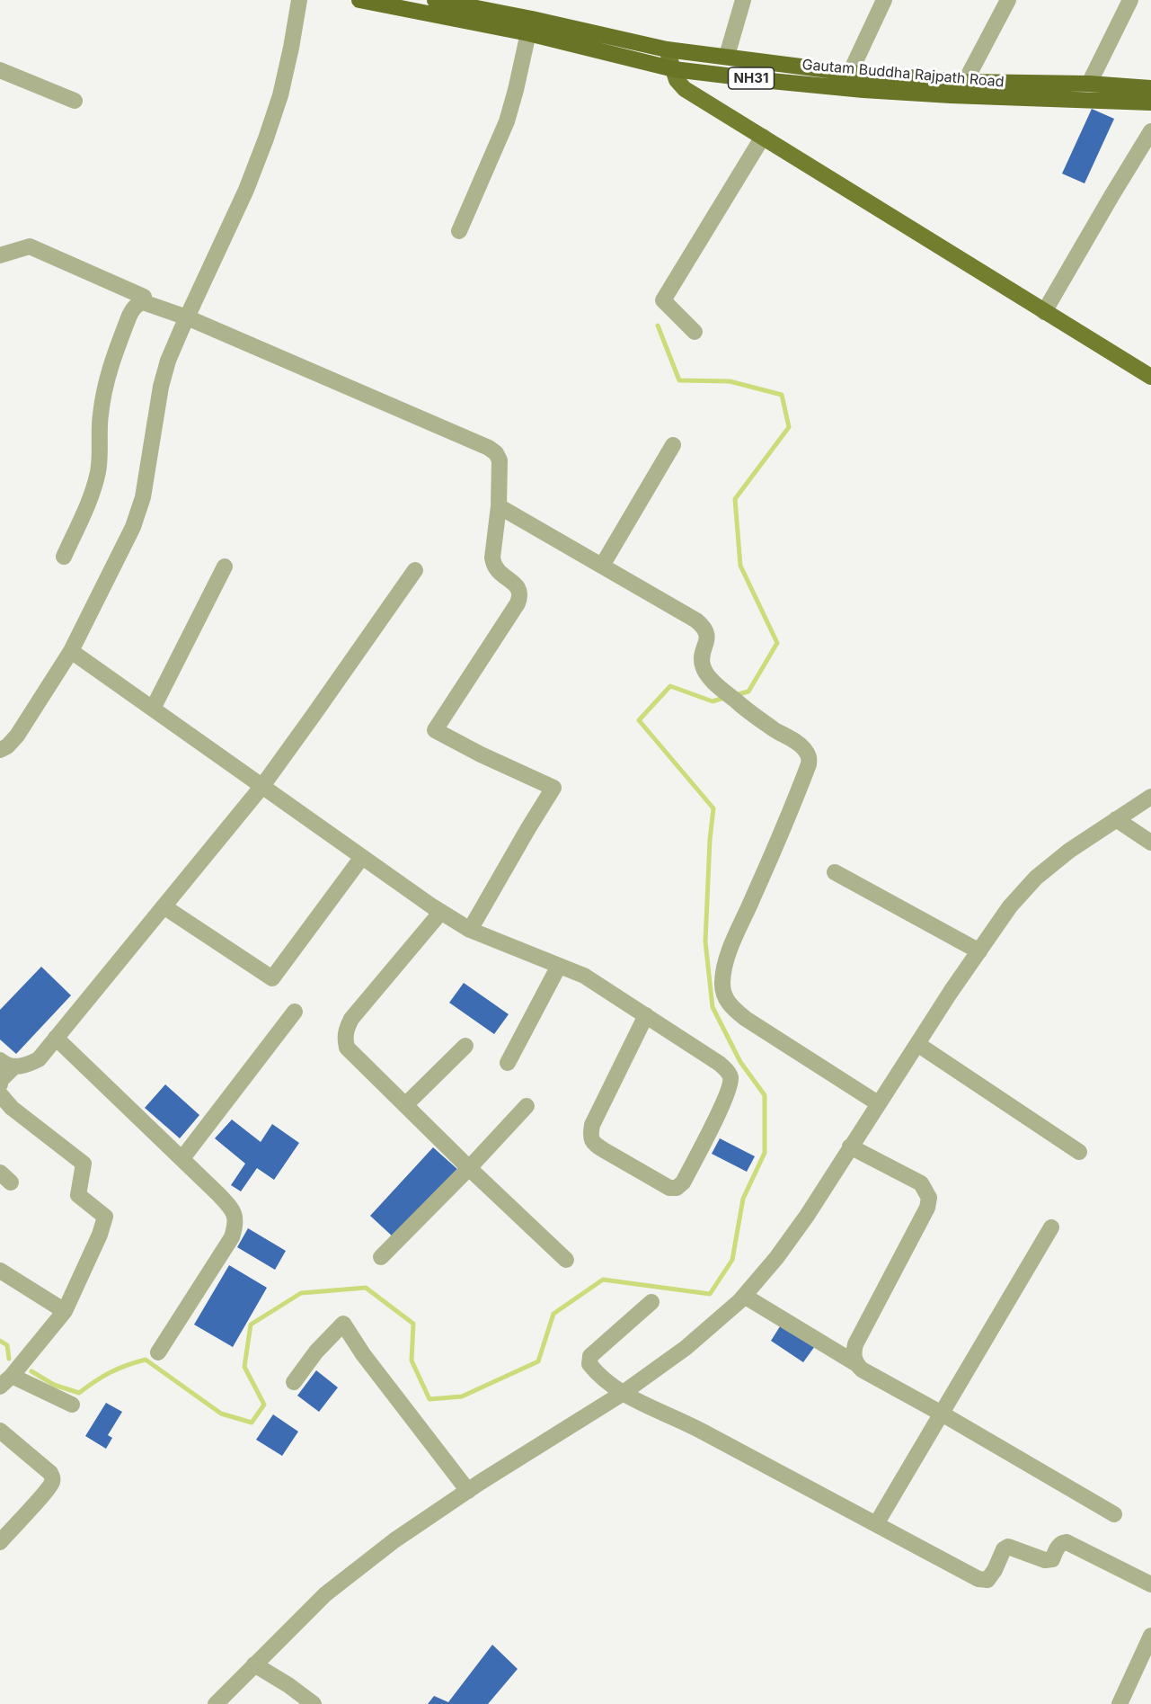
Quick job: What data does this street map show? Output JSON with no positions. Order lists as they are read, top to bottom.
{
  "streets": {
    "highway": ["Gautam Buddha Rajpath Road", "NH31"]
  },
  "crossings": [
    ["Gautam Buddha Rajpath Road", "NH31"]
  ]
}
